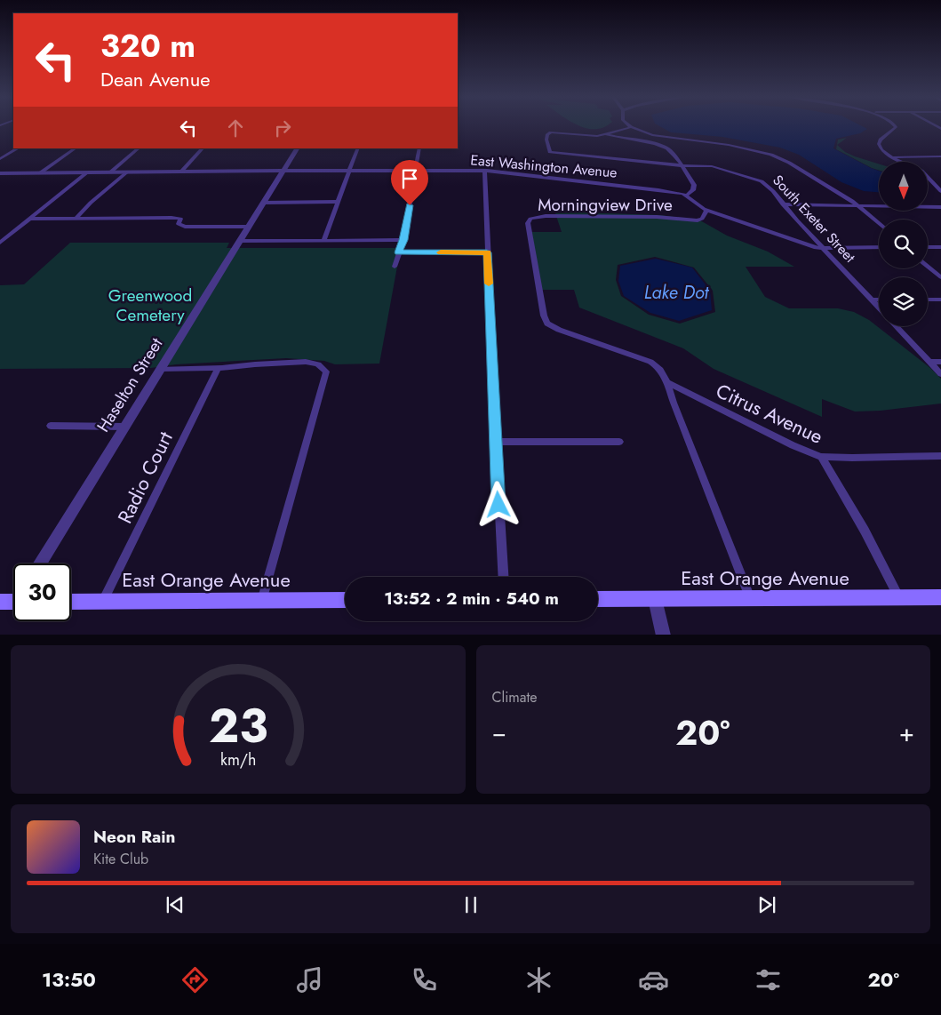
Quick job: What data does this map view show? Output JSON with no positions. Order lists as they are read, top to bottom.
{
  "streets": {
    "main road": ["East Orange Avenue"],
    "street": [
      "East Washington Avenue",
      "Morningview Drive",
      "South Exeter Street",
      "Haselton Street",
      "Citrus Avenue",
      "Radio Court"
    ]
  },
  "crossings": [
    ["East Washington Avenue", "Morningview Drive"],
    ["East Washington Avenue", "South Exeter Street"],
    ["East Washington Avenue", "Haselton Street"],
    ["Morningview Drive", "Citrus Avenue"],
    ["Radio Court", "East Orange Avenue"]
  ],
  "water": ["Lake Dot"],
  "parks": ["Greenwood Cemetery"],
  "north": "bottom",
  "page": {
    "turn": ["320 m", "Dean Avenue"],
    "limit": "30",
    "trip": "13:52 · 2 min · 540 m",
    "tile": "Climate",
    "heat": ["−", "20°", "+"],
    "song": ["Neon Rain", "Kite Club"],
    "tabs": ["13:50", "20°"],
    "gauge": ["23", "km/h"]
  }
}
